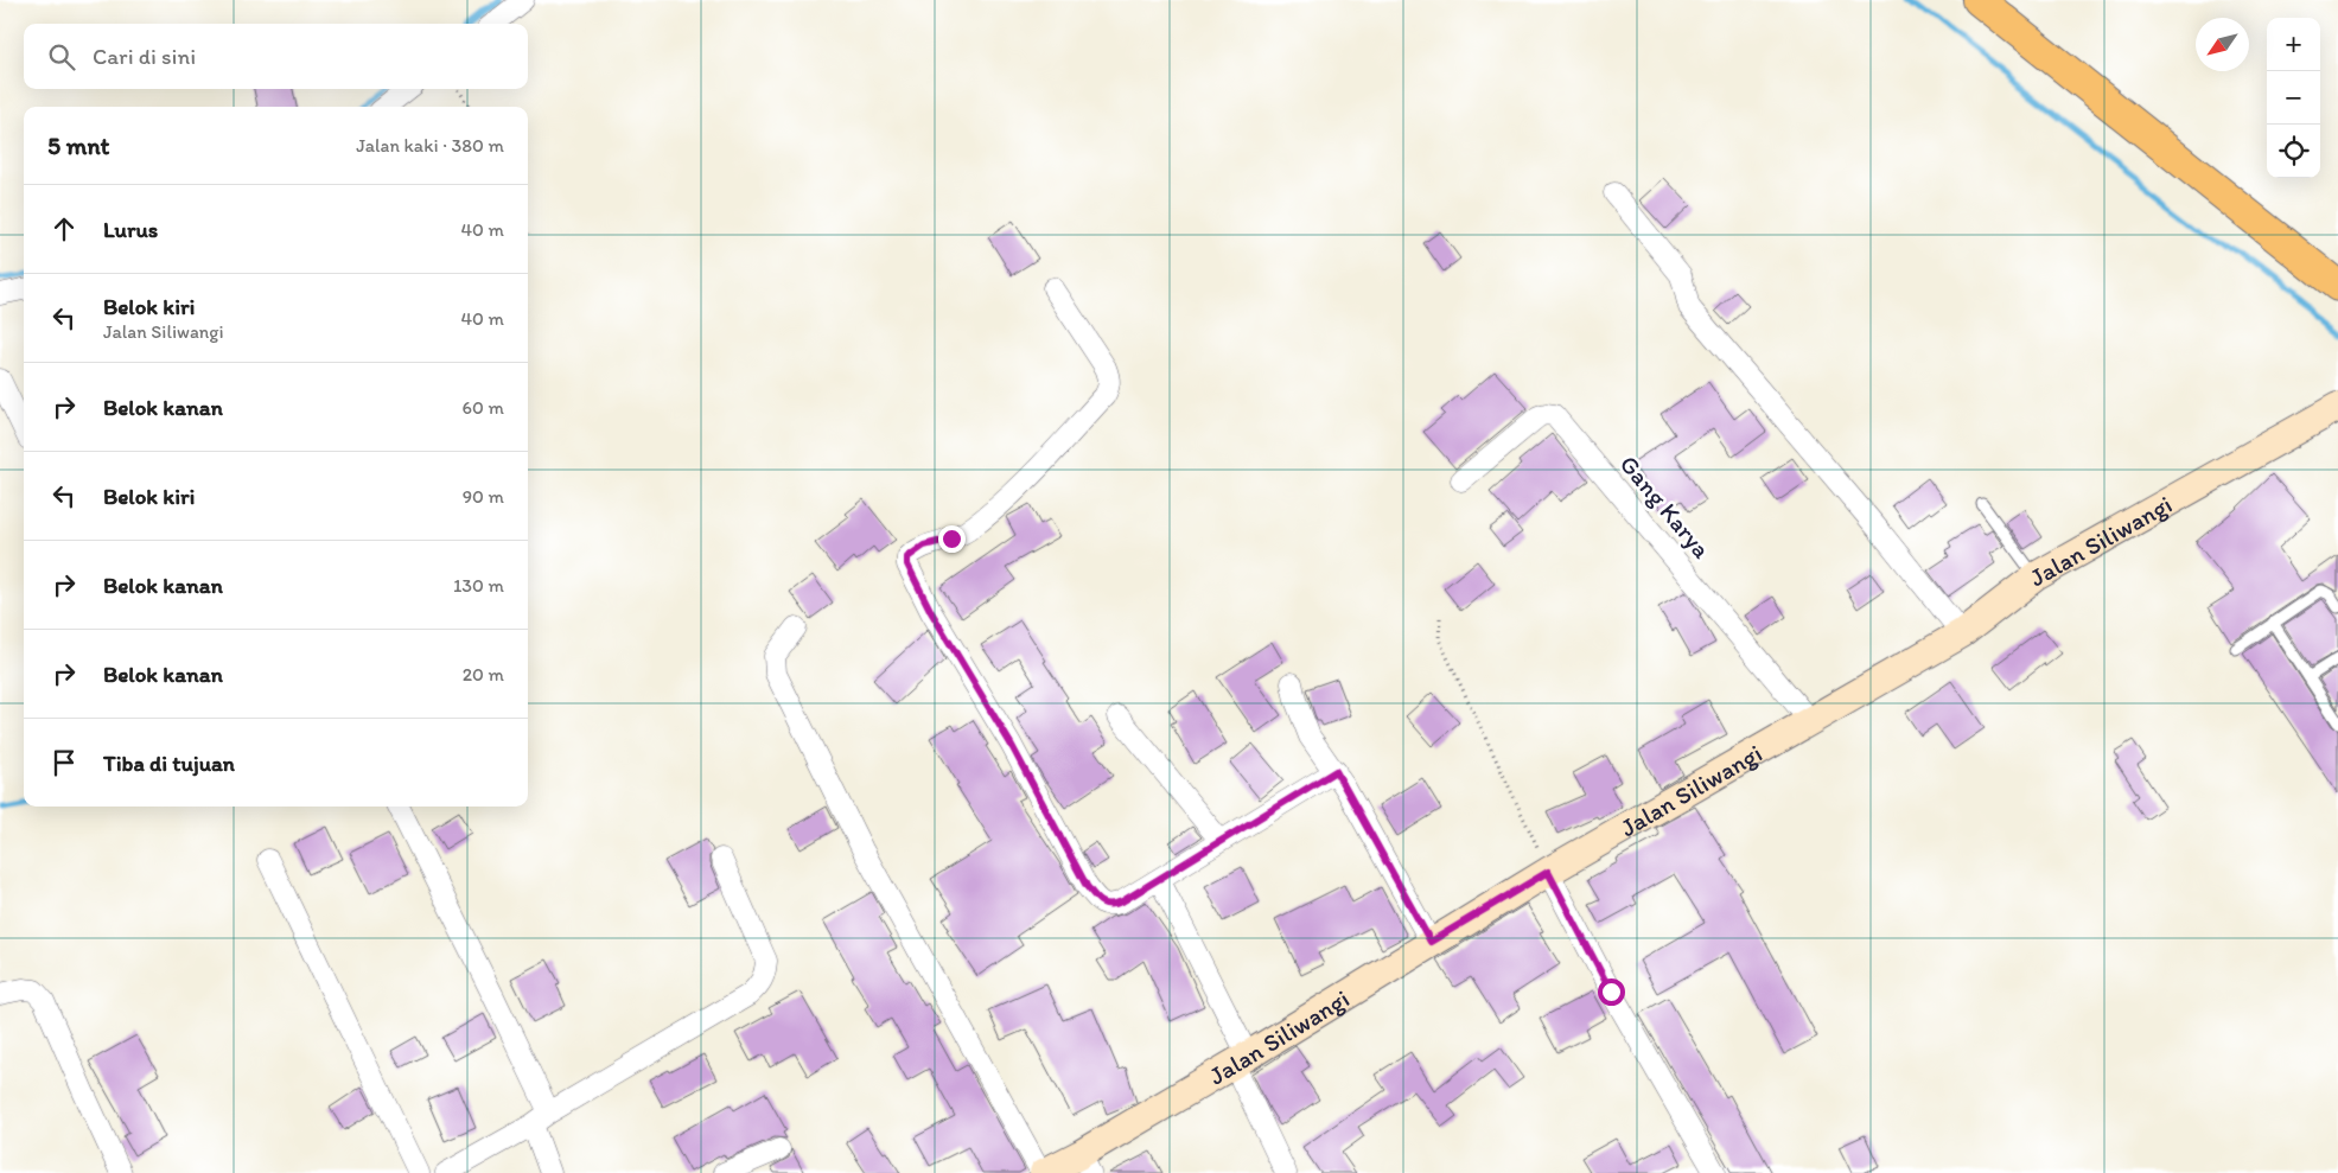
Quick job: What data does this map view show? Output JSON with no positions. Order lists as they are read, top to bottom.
{
  "streets": {
    "street": ["Gang Karya", "Jalan Siliwangi"]
  },
  "crossings": [
    ["Gang Karya", "Jalan Siliwangi"]
  ],
  "north": "bottom left",
  "page": {
    "map_buttons": ["+", "−"],
    "search": "Cari di sini",
    "heading": ["5 mnt", "Jalan kaki · 380 m"],
    "list": [
      ["Lurus", "40 m"],
      ["Belok kiri", "Jalan Siliwangi", "40 m"],
      ["Belok kanan", "60 m"],
      ["Belok kiri", "90 m"],
      ["Belok kanan", "130 m"],
      ["Belok kanan", "20 m"],
      "Tiba di tujuan"
    ]
  }
}
